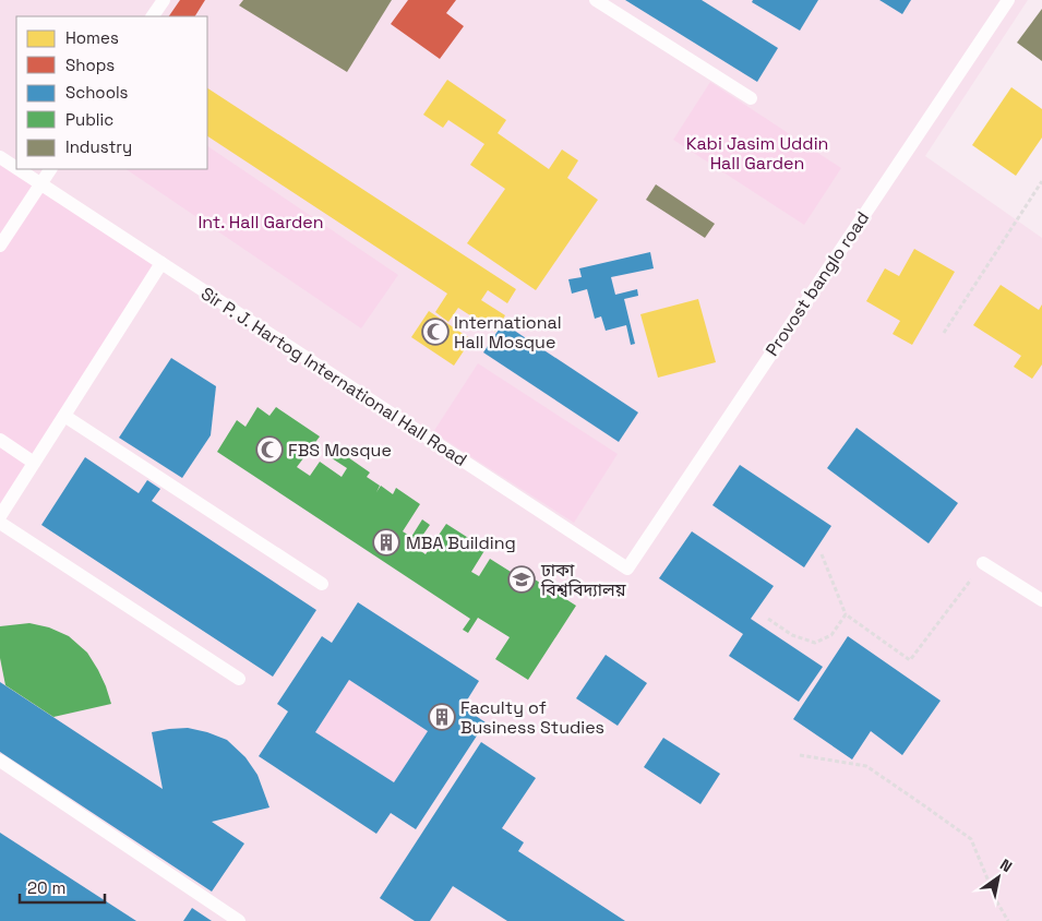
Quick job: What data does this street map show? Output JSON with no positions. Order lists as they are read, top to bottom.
{
  "streets": {
    "lane": ["Provost banglo road", "Sir P. J. Hartog International Hall Road"]
  },
  "crossings": [
    ["Provost banglo road", "Sir P. J. Hartog International Hall Road"]
  ],
  "parks": ["Kabi Jasim Uddin Hall Garden", "Int. Hall Garden"],
  "places": {
    "mosque": ["International Hall Mosque", "FBS Mosque"],
    "building": ["MBA Building", "Faculty of Business Studies"],
    "school or university": ["ঢাকা বিশ্ববিদ্যালয়"]
  },
  "legend": [
    "Homes",
    "Shops",
    "Schools",
    "Public",
    "Industry"
  ],
  "scale_bar": "20 m",
  "north": "top right"
}
